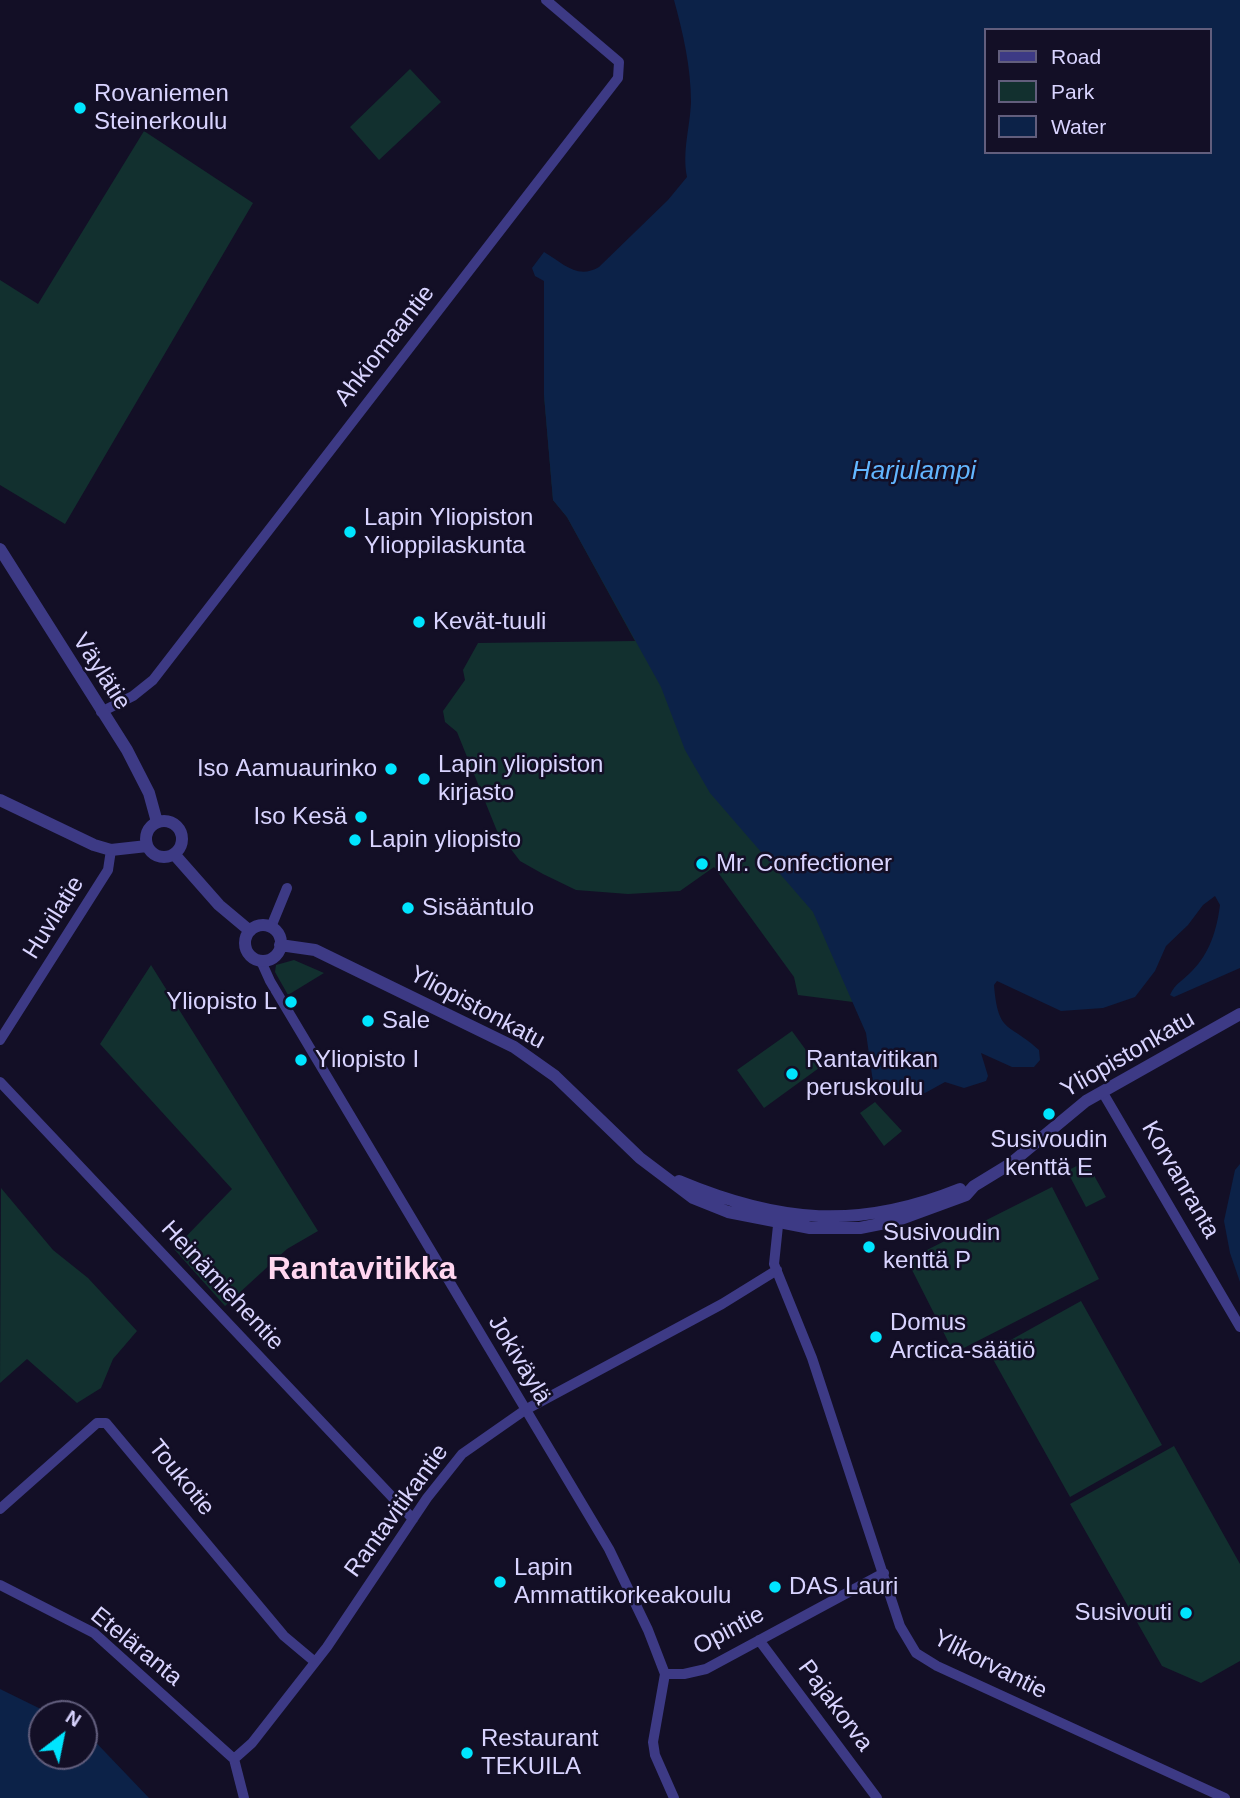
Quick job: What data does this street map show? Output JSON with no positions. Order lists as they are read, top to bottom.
{
  "streets": {
    "street": [
      "Ahkiomaantie",
      "Väylätie",
      "Huvilatie",
      "Yliopistonkatu",
      "Korvanranta",
      "Heinämiehentie",
      "Jokiväylä",
      "Toukotie",
      "Rantavitikantie",
      "Opintie",
      "Eteläranta",
      "Ylikorvantie",
      "Pajakorva"
    ]
  },
  "crossings": [
    ["Ahkiomaantie", "Väylätie"],
    ["Yliopistonkatu", "Korvanranta"],
    ["Yliopistonkatu", "Jokiväylä"],
    ["Heinämiehentie", "Rantavitikantie"],
    ["Jokiväylä", "Rantavitikantie"],
    ["Jokiväylä", "Opintie"],
    ["Toukotie", "Rantavitikantie"],
    ["Rantavitikantie", "Eteläranta"],
    ["Rantavitikantie", "Ylikorvantie"],
    ["Opintie", "Ylikorvantie"],
    ["Opintie", "Pajakorva"]
  ],
  "districts": ["Rantavitikka"],
  "water": ["Harjulampi"],
  "places": [
    "Rovaniemen Steinerkoulu",
    "Lapin Yliopiston Ylioppilaskunta",
    "Kevät-tuuli",
    "Iso Aamuaurinko",
    "Lapin yliopiston kirjasto",
    "Iso Kesä",
    "Lapin yliopisto",
    "Mr. Confectioner",
    "Sisääntulo",
    "Yliopisto L",
    "Sale",
    "Yliopisto I",
    "Rantavitikan peruskoulu",
    "Susivoudin kenttä E",
    "Susivoudin kenttä P",
    "Domus Arctica-säätiö",
    "Lapin Ammattikorkeakoulu",
    "DAS Lauri",
    "Susivouti",
    "Restaurant TEKUILA"
  ],
  "legend": ["Road", "Park", "Water"],
  "north": "top right"
}
